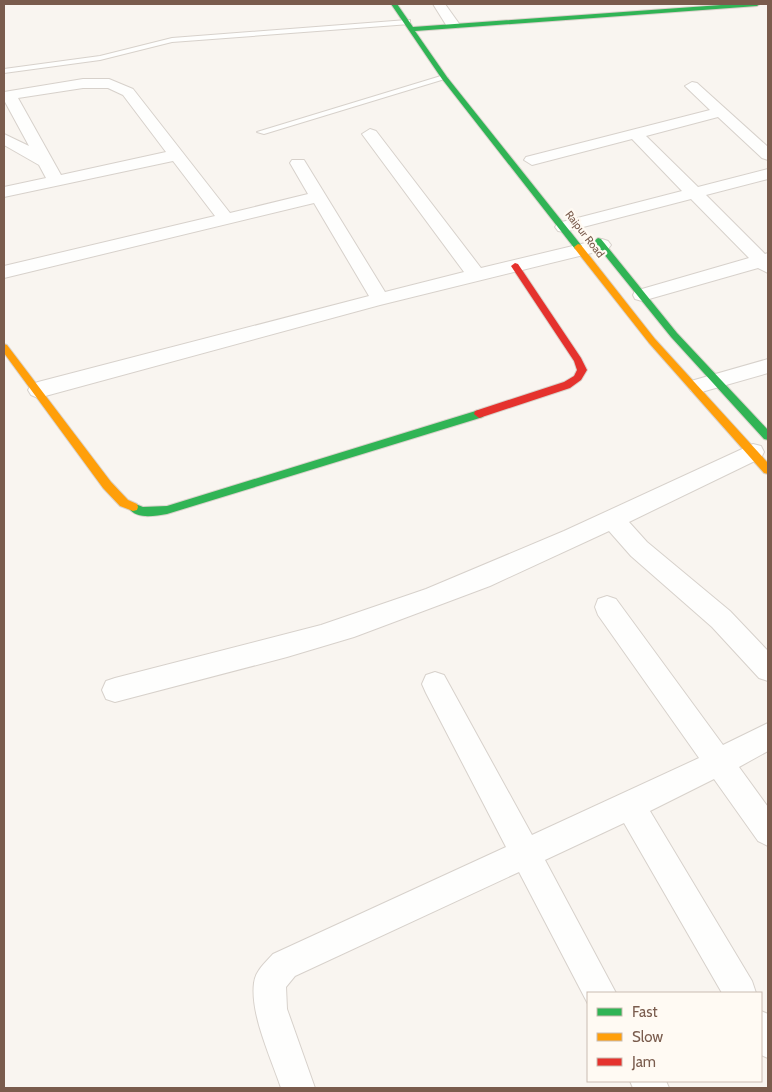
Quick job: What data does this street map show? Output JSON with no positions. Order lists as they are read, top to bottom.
{
  "streets": {
    "main road": ["Raipur Road"]
  },
  "legend": ["Fast", "Slow", "Jam"]
}
